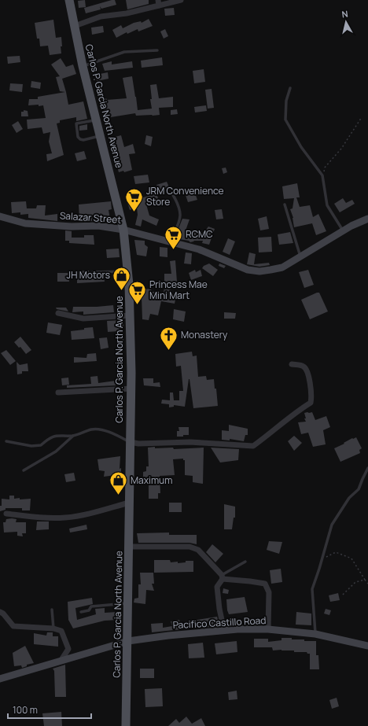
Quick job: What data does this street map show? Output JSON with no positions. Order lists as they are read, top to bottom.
{
  "streets": {
    "main road": ["Carlos P. Garcia North Avenue"],
    "street": ["Salazar Street", "Pacifico Castillo Road"]
  },
  "crossings": [
    ["Carlos P. Garcia North Avenue", "Salazar Street"],
    ["Carlos P. Garcia North Avenue", "Pacifico Castillo Road"]
  ],
  "places": {
    "supermarket": ["JRM Convenience Store", "RCMC", "Princess Mae Mini Mart"],
    "shop": ["JH Motors", "Maximum"],
    "church": ["Monastery"]
  },
  "scale_bar": "100 m",
  "north": "top"
}
